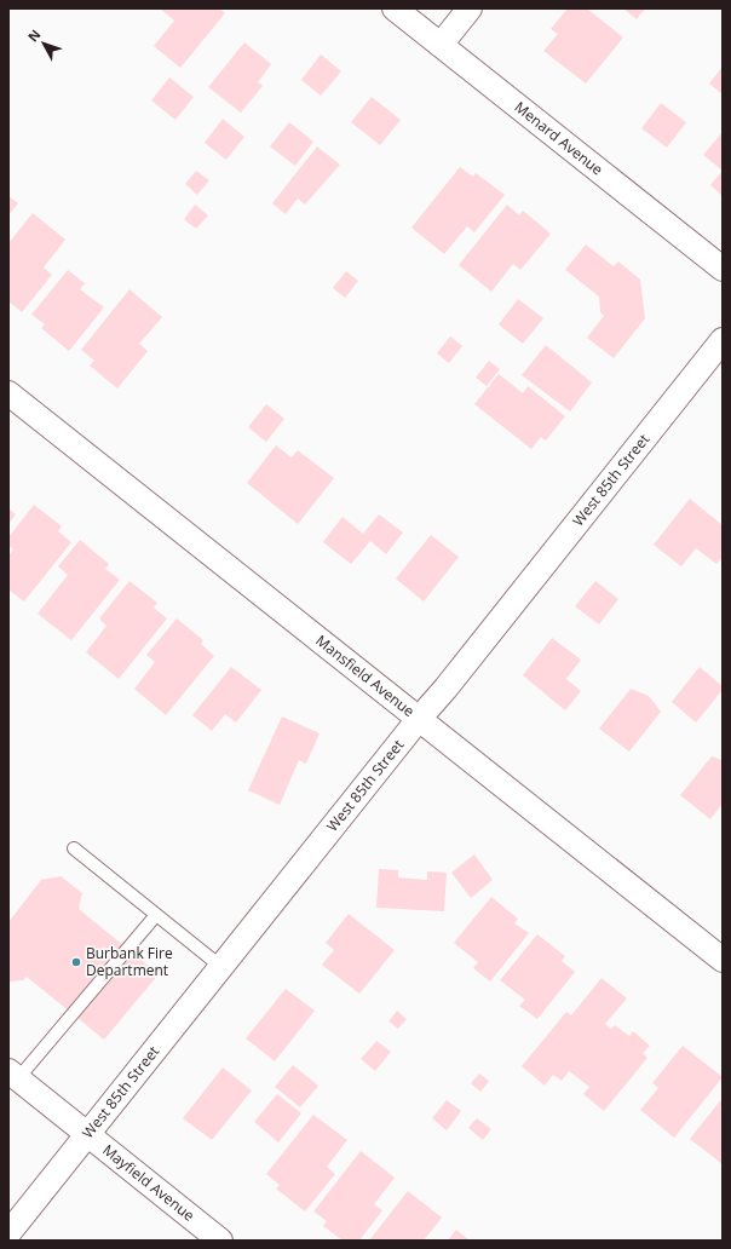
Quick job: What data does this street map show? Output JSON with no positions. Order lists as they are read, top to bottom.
{
  "streets": {
    "street": [
      "Menard Avenue",
      "West 85th Street",
      "Mansfield Avenue",
      "Mayfield Avenue"
    ]
  },
  "crossings": [
    ["West 85th Street", "Mansfield Avenue"],
    ["West 85th Street", "Mayfield Avenue"]
  ],
  "places": ["Burbank Fire Department"],
  "north": "top left"
}
